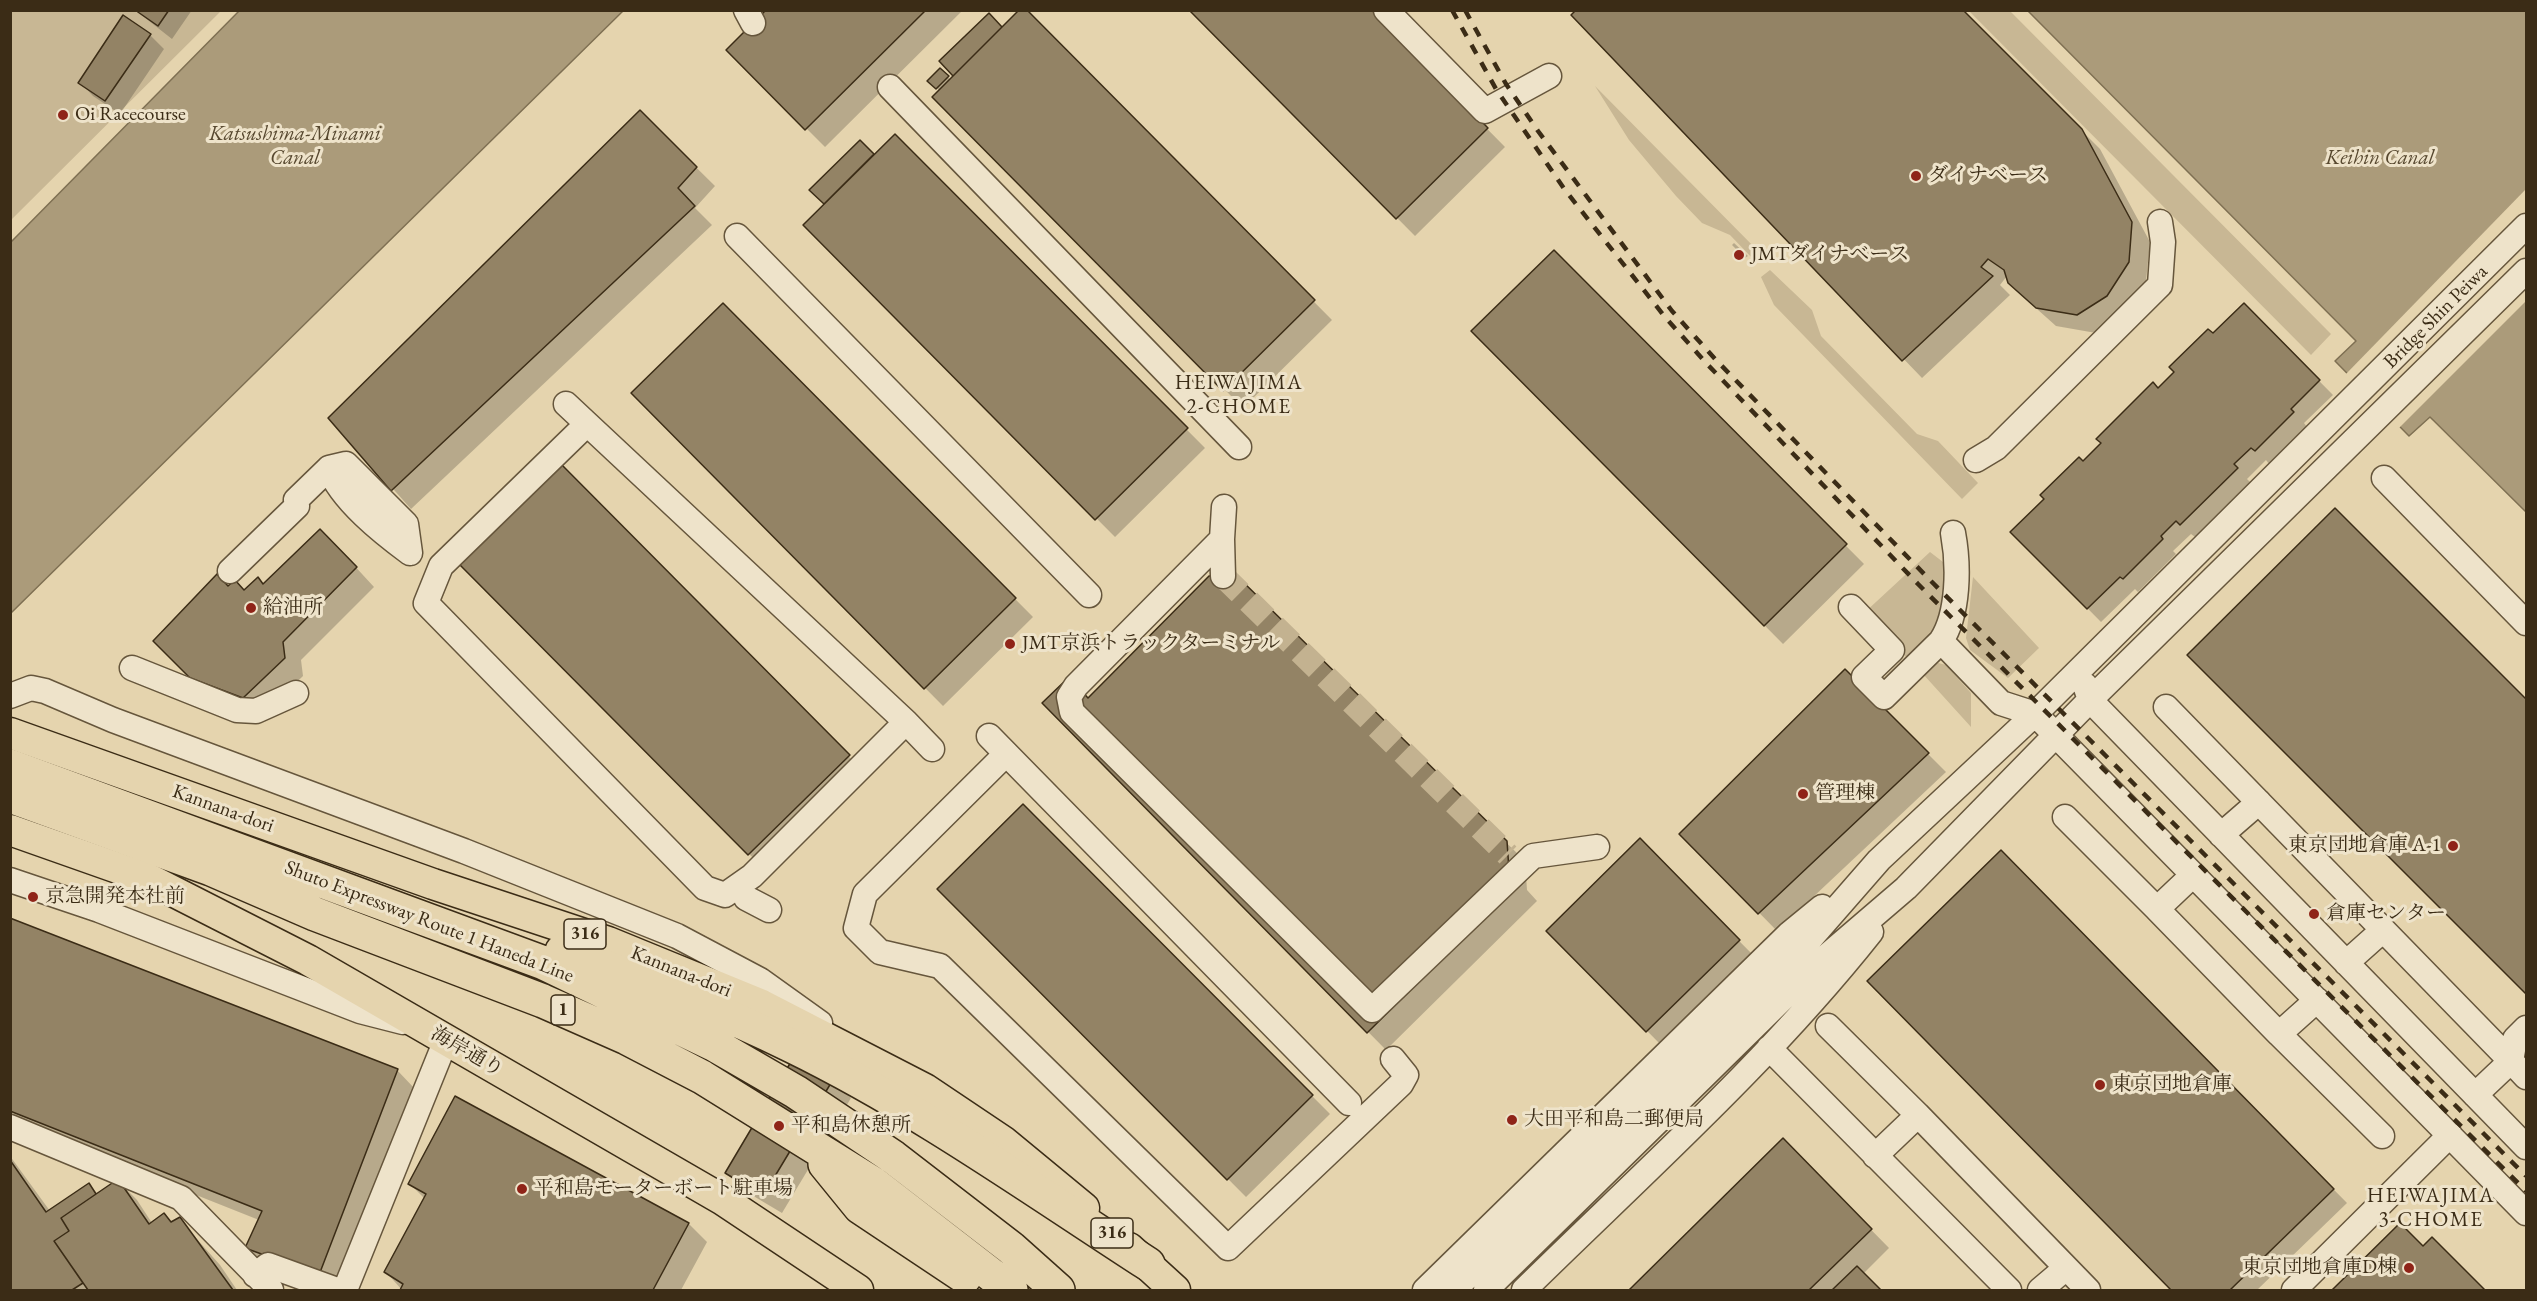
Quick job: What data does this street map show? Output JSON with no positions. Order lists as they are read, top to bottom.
{
  "streets": {
    "highway": ["Shuto Expressway Route 1 Haneda Line", "1"],
    "main road": ["Kannana-dori", "316", "海岸通り"],
    "street": ["Bridge Shin Peiwa"]
  },
  "crossings": [
    ["Kannana-dori", "1"],
    ["Shuto Expressway Route 1 Haneda Line", "1"],
    ["Shuto Expressway Route 1 Haneda Line", "海岸通り"]
  ],
  "districts": ["HEIWAJIMA 2-CHOME", "HEIWAJIMA 3-CHOME"],
  "water": ["Katsushima-Minami Canal", "Keihin Canal"],
  "places": [
    "Oi Racecourse",
    "ダイナベース",
    "JMTダイナベース",
    "給油所",
    "JMT京浜トラックターミナル",
    "管理棟",
    "東京団地倉庫 A-1",
    "京急開発本社前",
    "倉庫センター",
    "東京団地倉庫",
    "大田平和島二郵便局",
    "平和島休憩所",
    "平和島モーターボート駐車場",
    "東京団地倉庫D棟"
  ]
}
